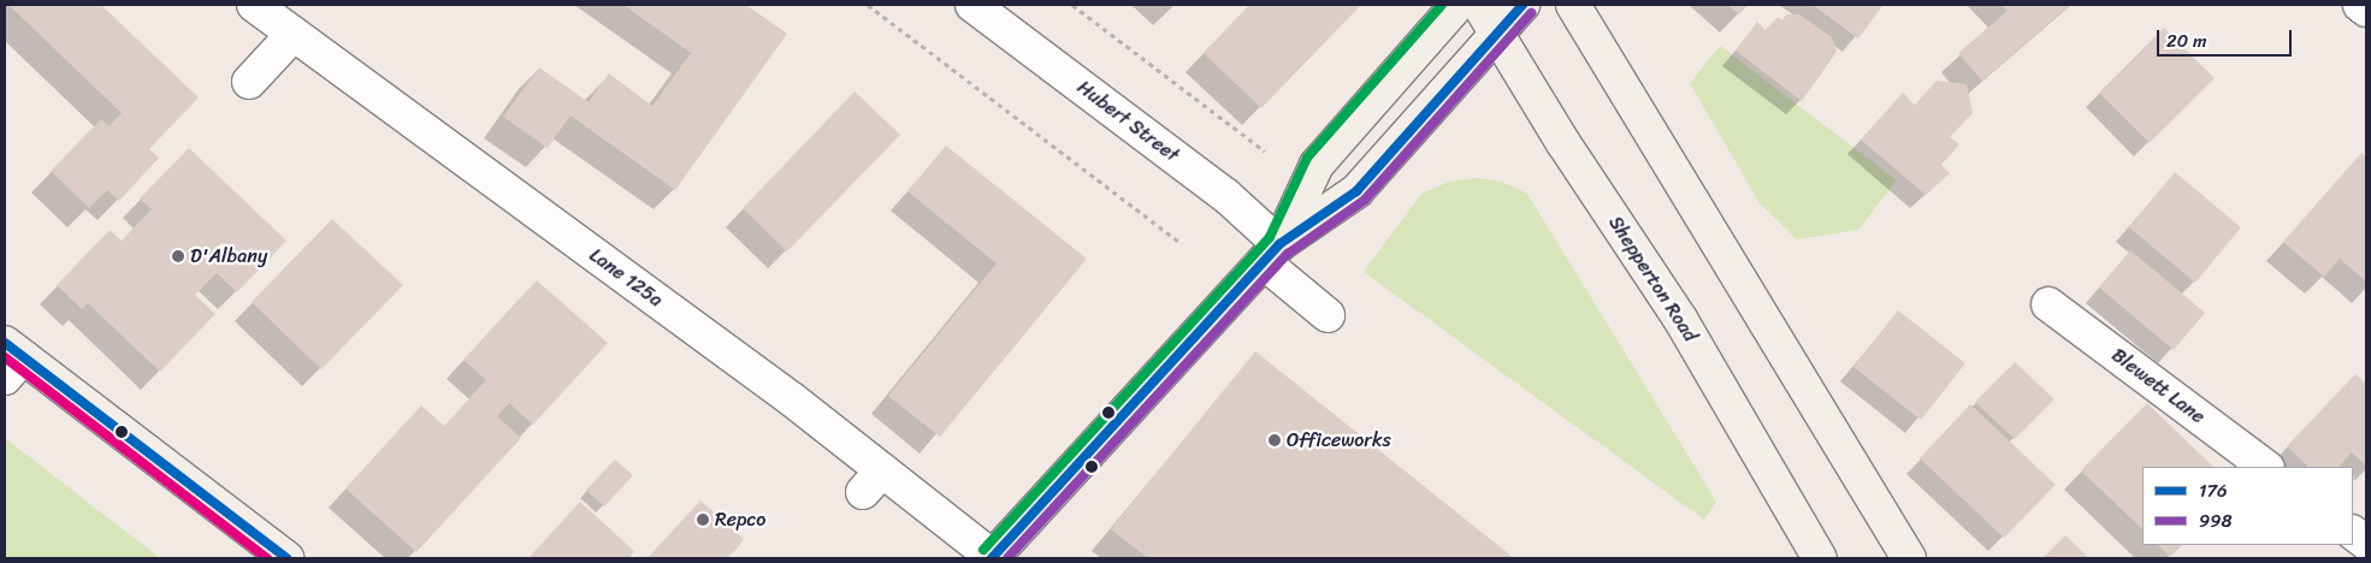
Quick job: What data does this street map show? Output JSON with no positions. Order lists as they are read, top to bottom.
{
  "streets": {
    "main road": ["Shepperton Road"],
    "street": ["Hubert Street", "Lane 125a", "Blewett Lane"]
  },
  "places": ["D'Albany", "Officeworks", "Repco"],
  "lines": ["transit line 176", "transit line 998"],
  "legend": ["176", "998"],
  "scale_bar": "20 m"
}
